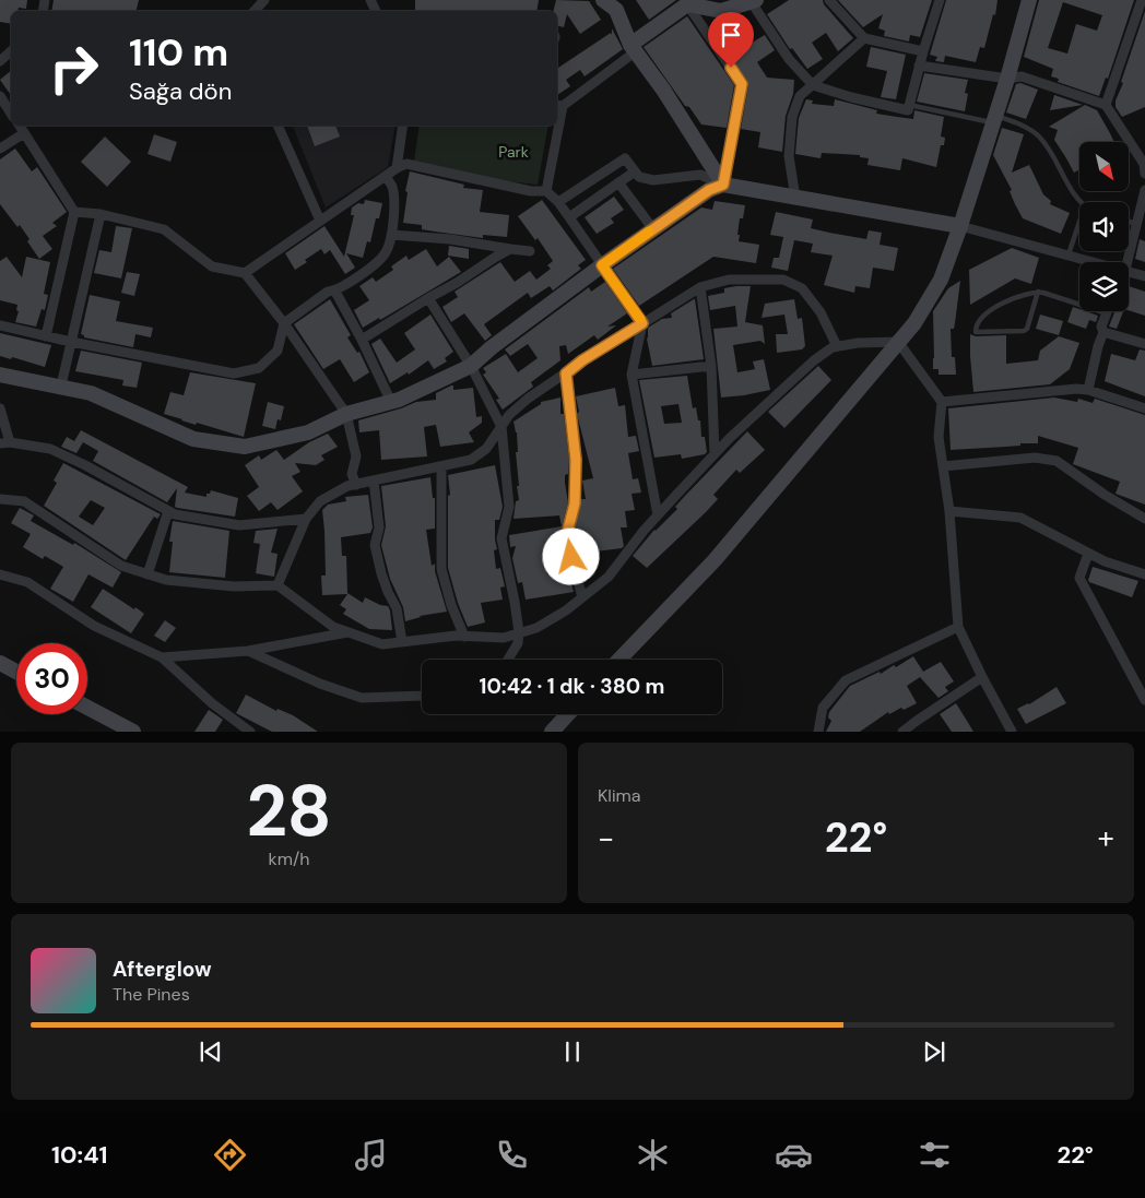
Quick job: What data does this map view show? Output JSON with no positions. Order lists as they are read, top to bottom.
{
  "parks": ["Park"],
  "north": "bottom right",
  "page": {
    "turn": ["110 m", "Sağa dön"],
    "limit": "30",
    "trip": "10:42 · 1 dk · 380 m",
    "tile": [
      ["28", "km/h"],
      "Klima"
    ],
    "heat": ["−", "22°", "+"],
    "song": ["Afterglow", "The Pines"],
    "tabs": ["10:41", "22°"]
  }
}
